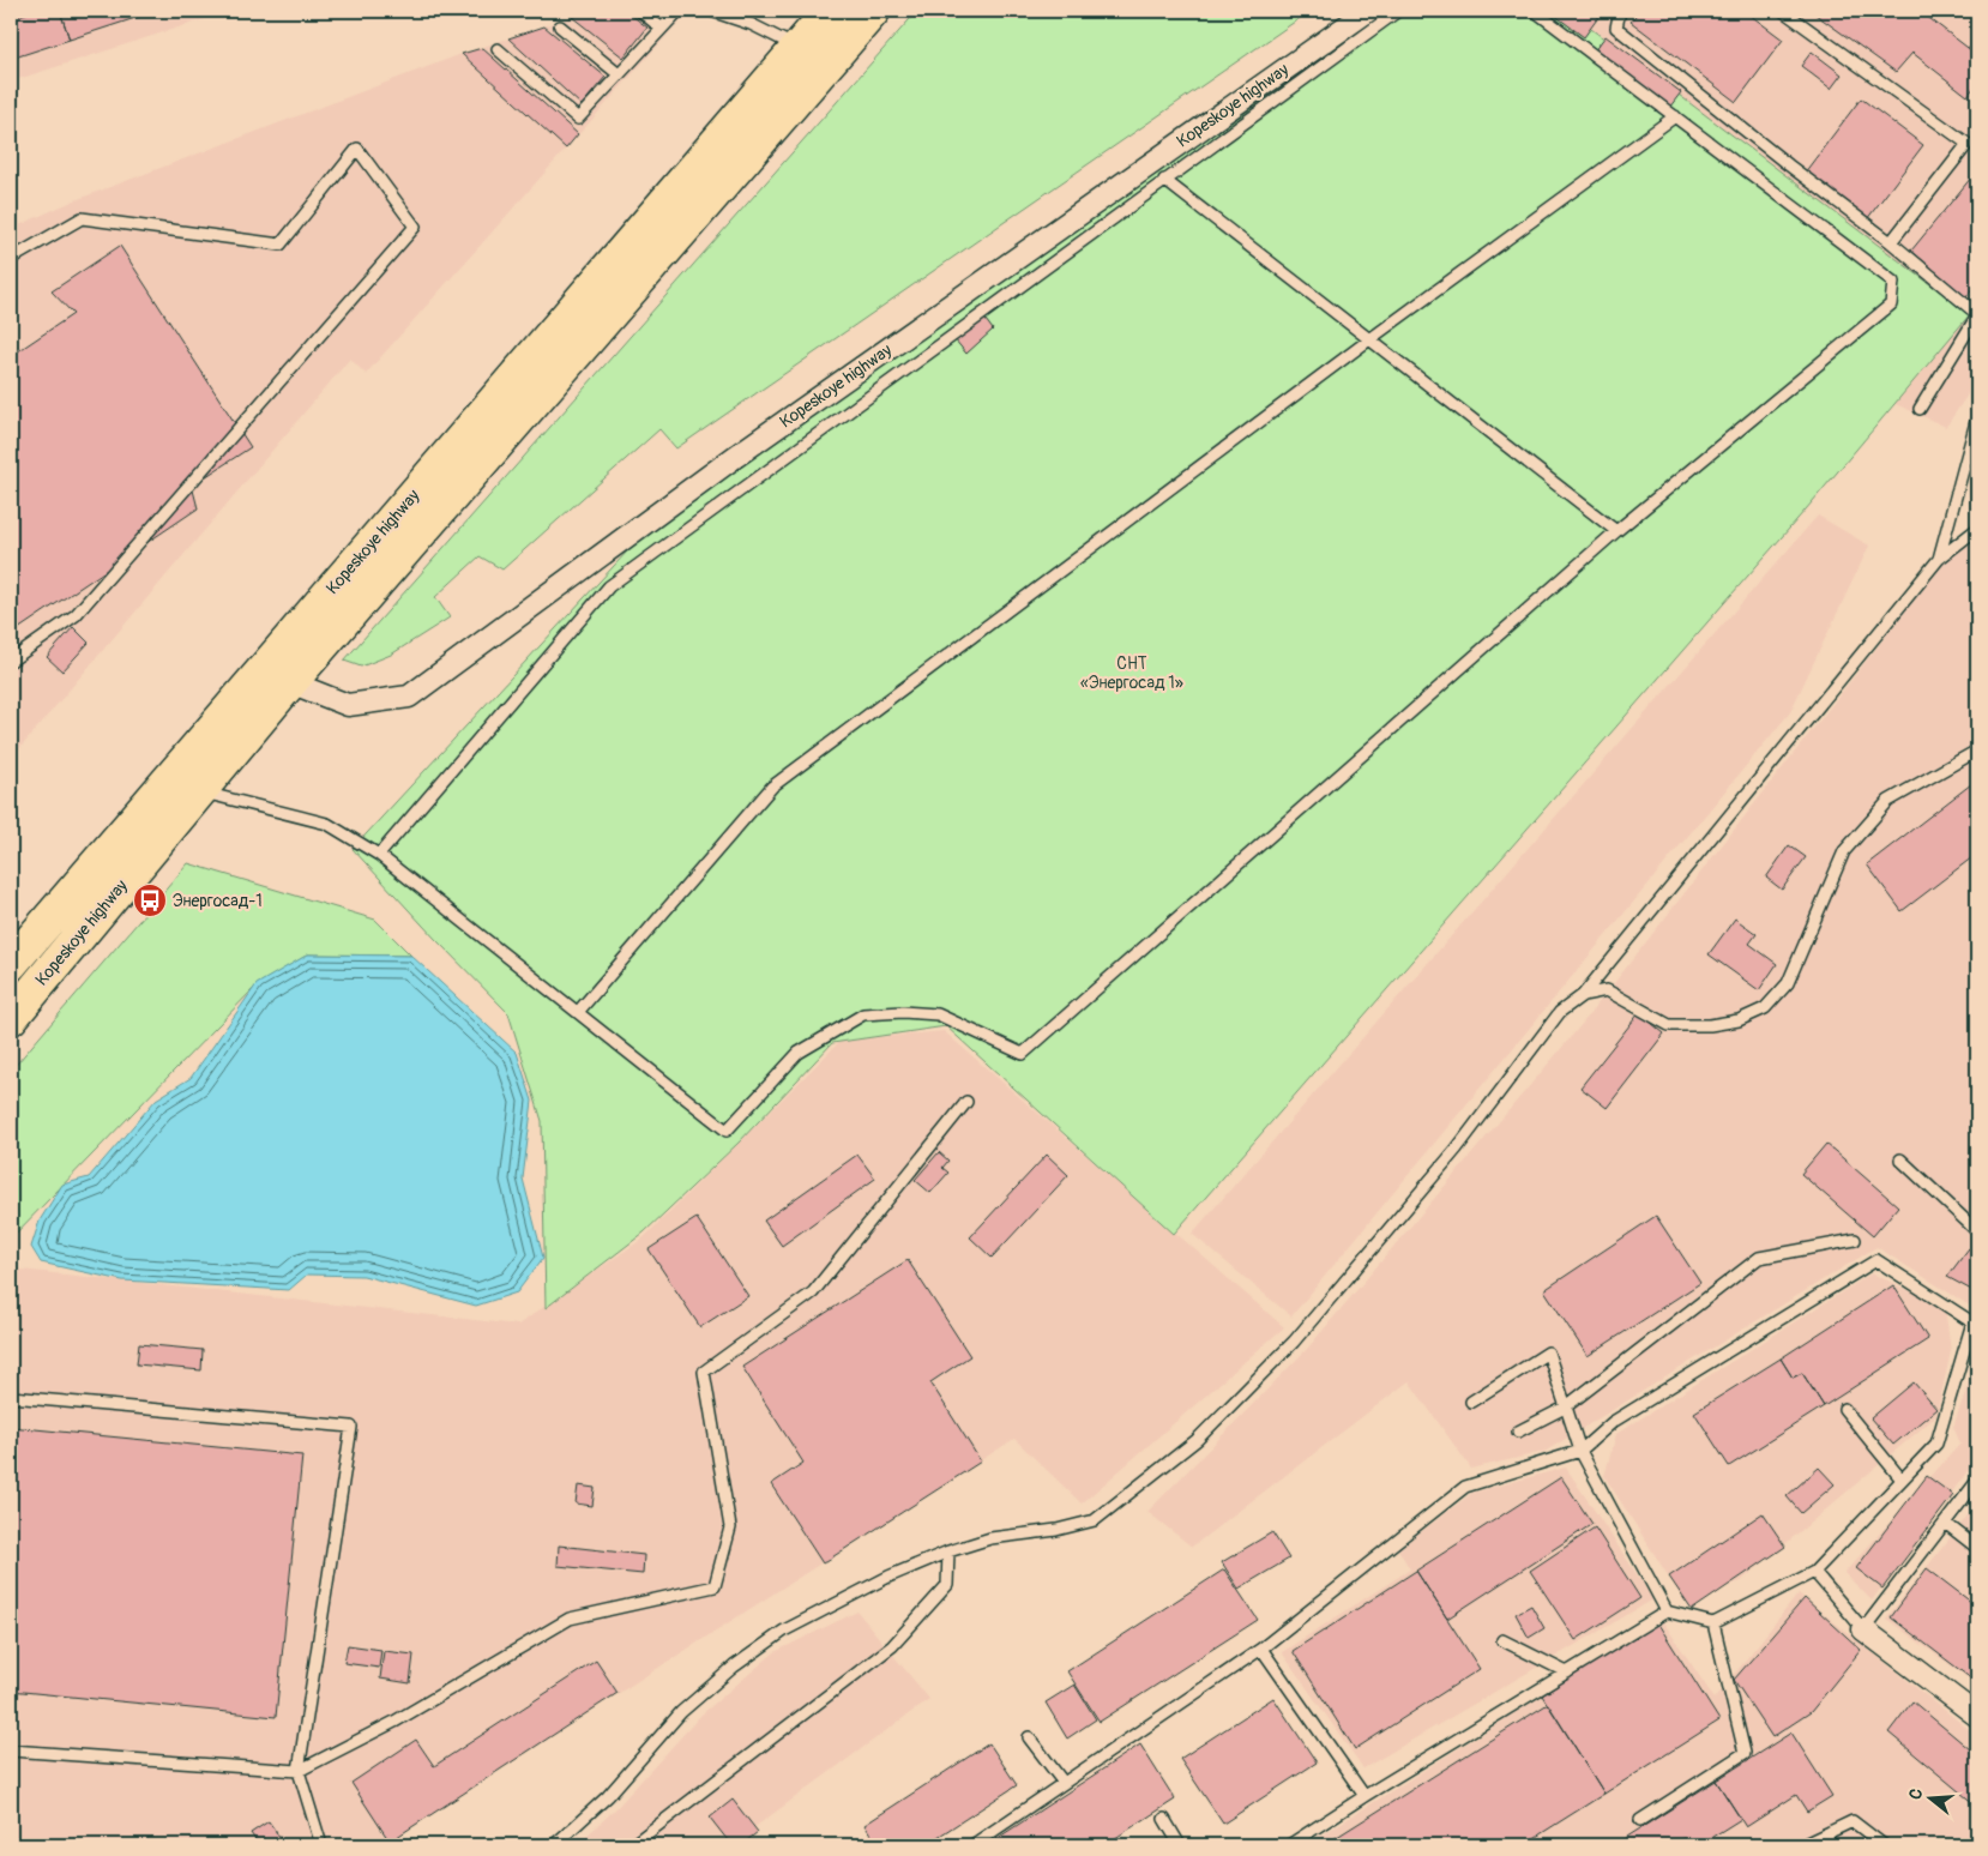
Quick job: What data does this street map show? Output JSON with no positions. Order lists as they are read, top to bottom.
{
  "streets": {
    "main road": ["Kopeskoye highway"]
  },
  "parks": ["СНТ «Энергосад 1»"],
  "places": {
    "bus stop": ["Энергосад-1"]
  },
  "north": "left"
}
